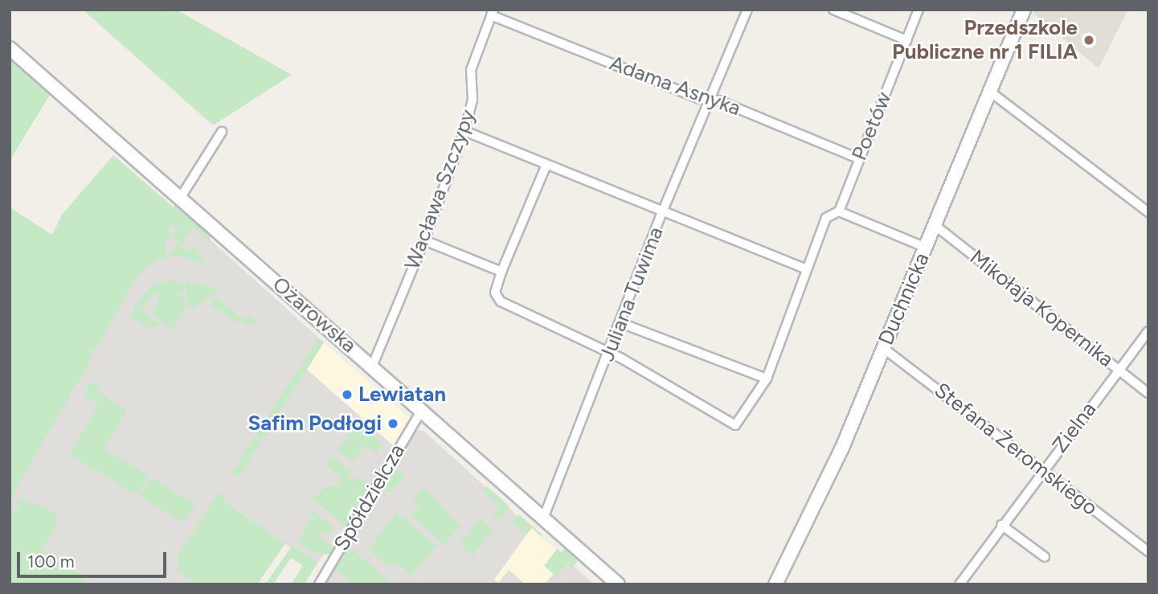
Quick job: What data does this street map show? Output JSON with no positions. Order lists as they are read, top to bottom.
{
  "streets": {
    "main road": ["Duchnicka", "Ożarowska"],
    "street": [
      "Adama Asnyka",
      "Poetów",
      "Wacława Szczypy",
      "Juliana Tuwima",
      "Mikołaja Kopernika",
      "Zielna",
      "Stefana Żeromskiego",
      "Spółdzielcza"
    ]
  },
  "crossings": [
    ["Adama Asnyka", "Poetów"],
    ["Adama Asnyka", "Wacława Szczypy"],
    ["Wacława Szczypy", "Ożarowska"],
    ["Juliana Tuwima", "Ożarowska"],
    ["Duchnicka", "Mikołaja Kopernika"],
    ["Duchnicka", "Stefana Żeromskiego"],
    ["Mikołaja Kopernika", "Zielna"],
    ["Ożarowska", "Spółdzielcza"],
    ["Zielna", "Stefana Żeromskiego"]
  ],
  "places": ["Przedszkole Publiczne nr 1 FILIA", "Lewiatan", "Safim Podłogi"],
  "scale_bar": "100 m"
}
